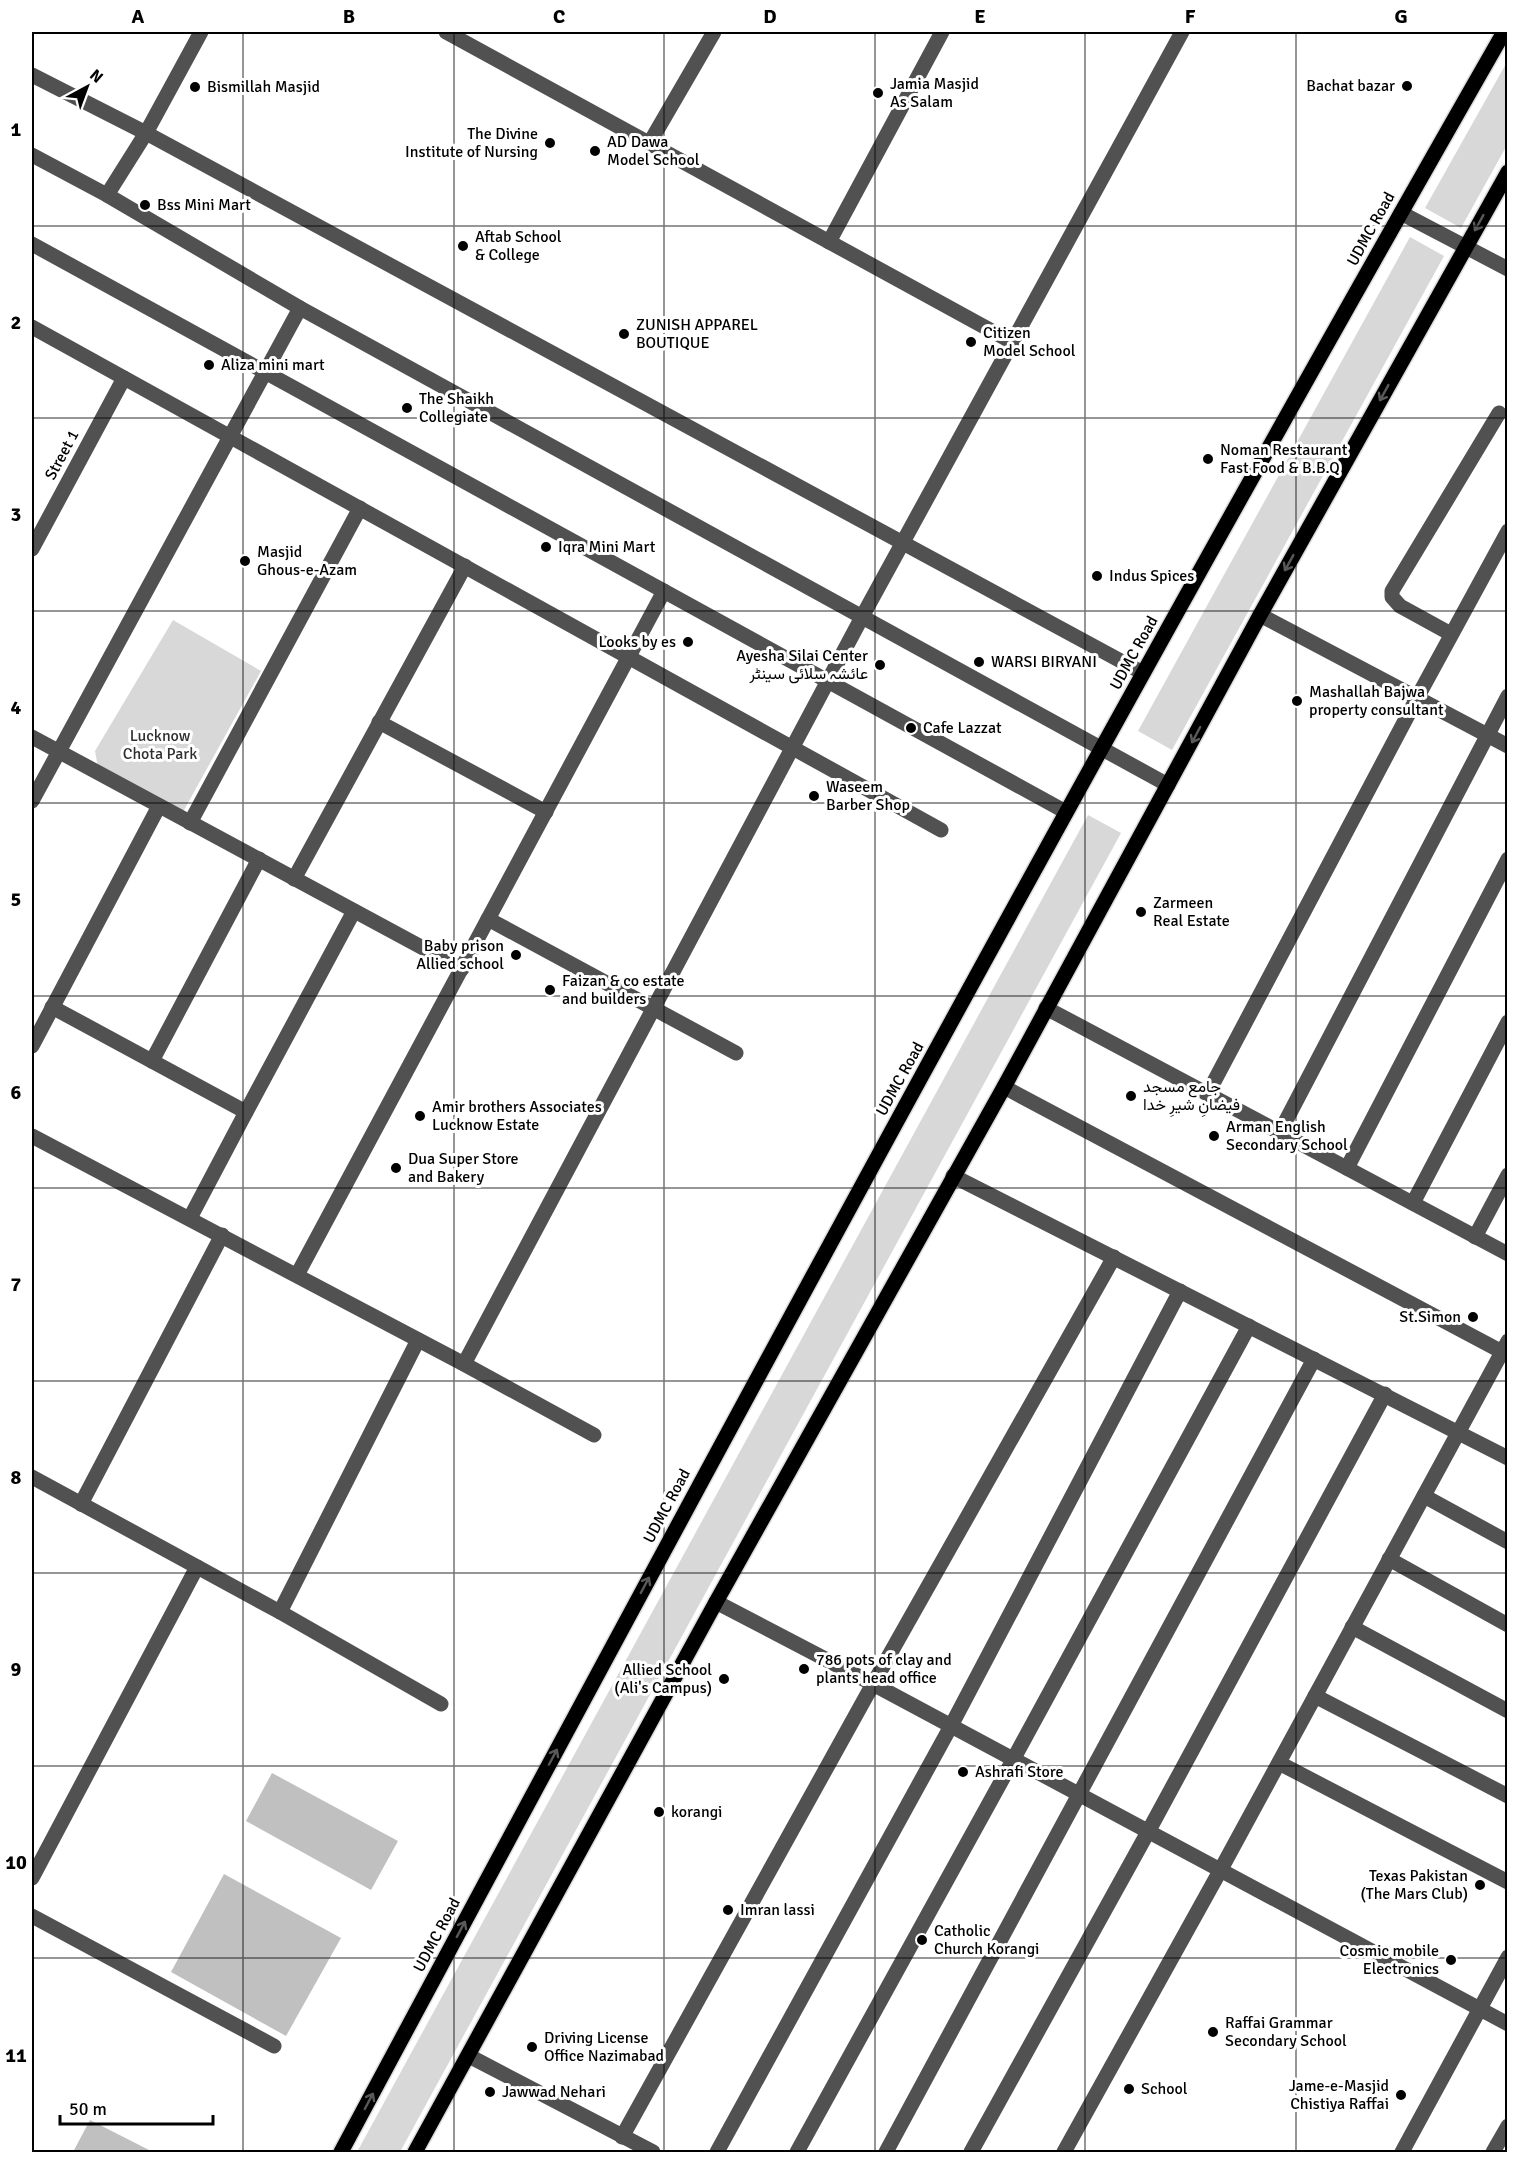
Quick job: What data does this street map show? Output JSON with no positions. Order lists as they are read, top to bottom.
{
  "streets": {
    "main road": ["UDMC Road"],
    "street": ["Street 1"]
  },
  "parks": ["Lucknow Chota Park"],
  "places": [
    "Bachat bazar",
    "Bismillah Masjid",
    "Jamia Masjid As Salam",
    "The Divine Institute of Nursing",
    "AD Dawa Model School",
    "Bss Mini Mart",
    "Aftab School & College",
    "ZUNISH APPAREL BOUTIQUE",
    "Citizen Model School",
    "Aliza mini mart",
    "The Shaikh Collegiate",
    "Noman Restaurant Fast Food & B.B.Q",
    "Iqra Mini Mart",
    "Masjid Ghous-e-Azam",
    "Indus Spices",
    "Looks by es",
    "WARSI BIRYANI",
    "Ayesha Silai Center عائشہ سلائی سینٹر",
    "Mashallah Bajwa property consultant",
    "Cafe Lazzat",
    "Waseem Barber Shop",
    "Zarmeen Real Estate",
    "Baby prison Allied school",
    "Faizan & co estate and builders",
    "جامع مسجد فیضانِ شیرِ خدا",
    "Amir brothers Associates Lucknow Estate",
    "Arman English Secondary School",
    "Dua Super Store and Bakery",
    "St.Simon",
    "786 pots of clay and plants head office",
    "Allied School (Ali's Campus)",
    "Ashrafi Store",
    "korangi",
    "Texas Pakistan (The Mars Club)",
    "Imran lassi",
    "Catholic Church Korangi",
    "Cosmic mobile Electronics",
    "Raffai Grammar Secondary School",
    "Driving License Office Nazimabad",
    "School",
    "Jawwad Nehari",
    "Jame-e-Masjid Chistiya Raffai"
  ],
  "scale_bar": "50 m",
  "north": "top right",
  "grid": {
    "columns": [
      "A",
      "B",
      "C",
      "D",
      "E",
      "F",
      "G"
    ],
    "rows": [
      "1",
      "2",
      "3",
      "4",
      "5",
      "6",
      "7",
      "8",
      "9",
      "10",
      "11"
    ]
  }
}
